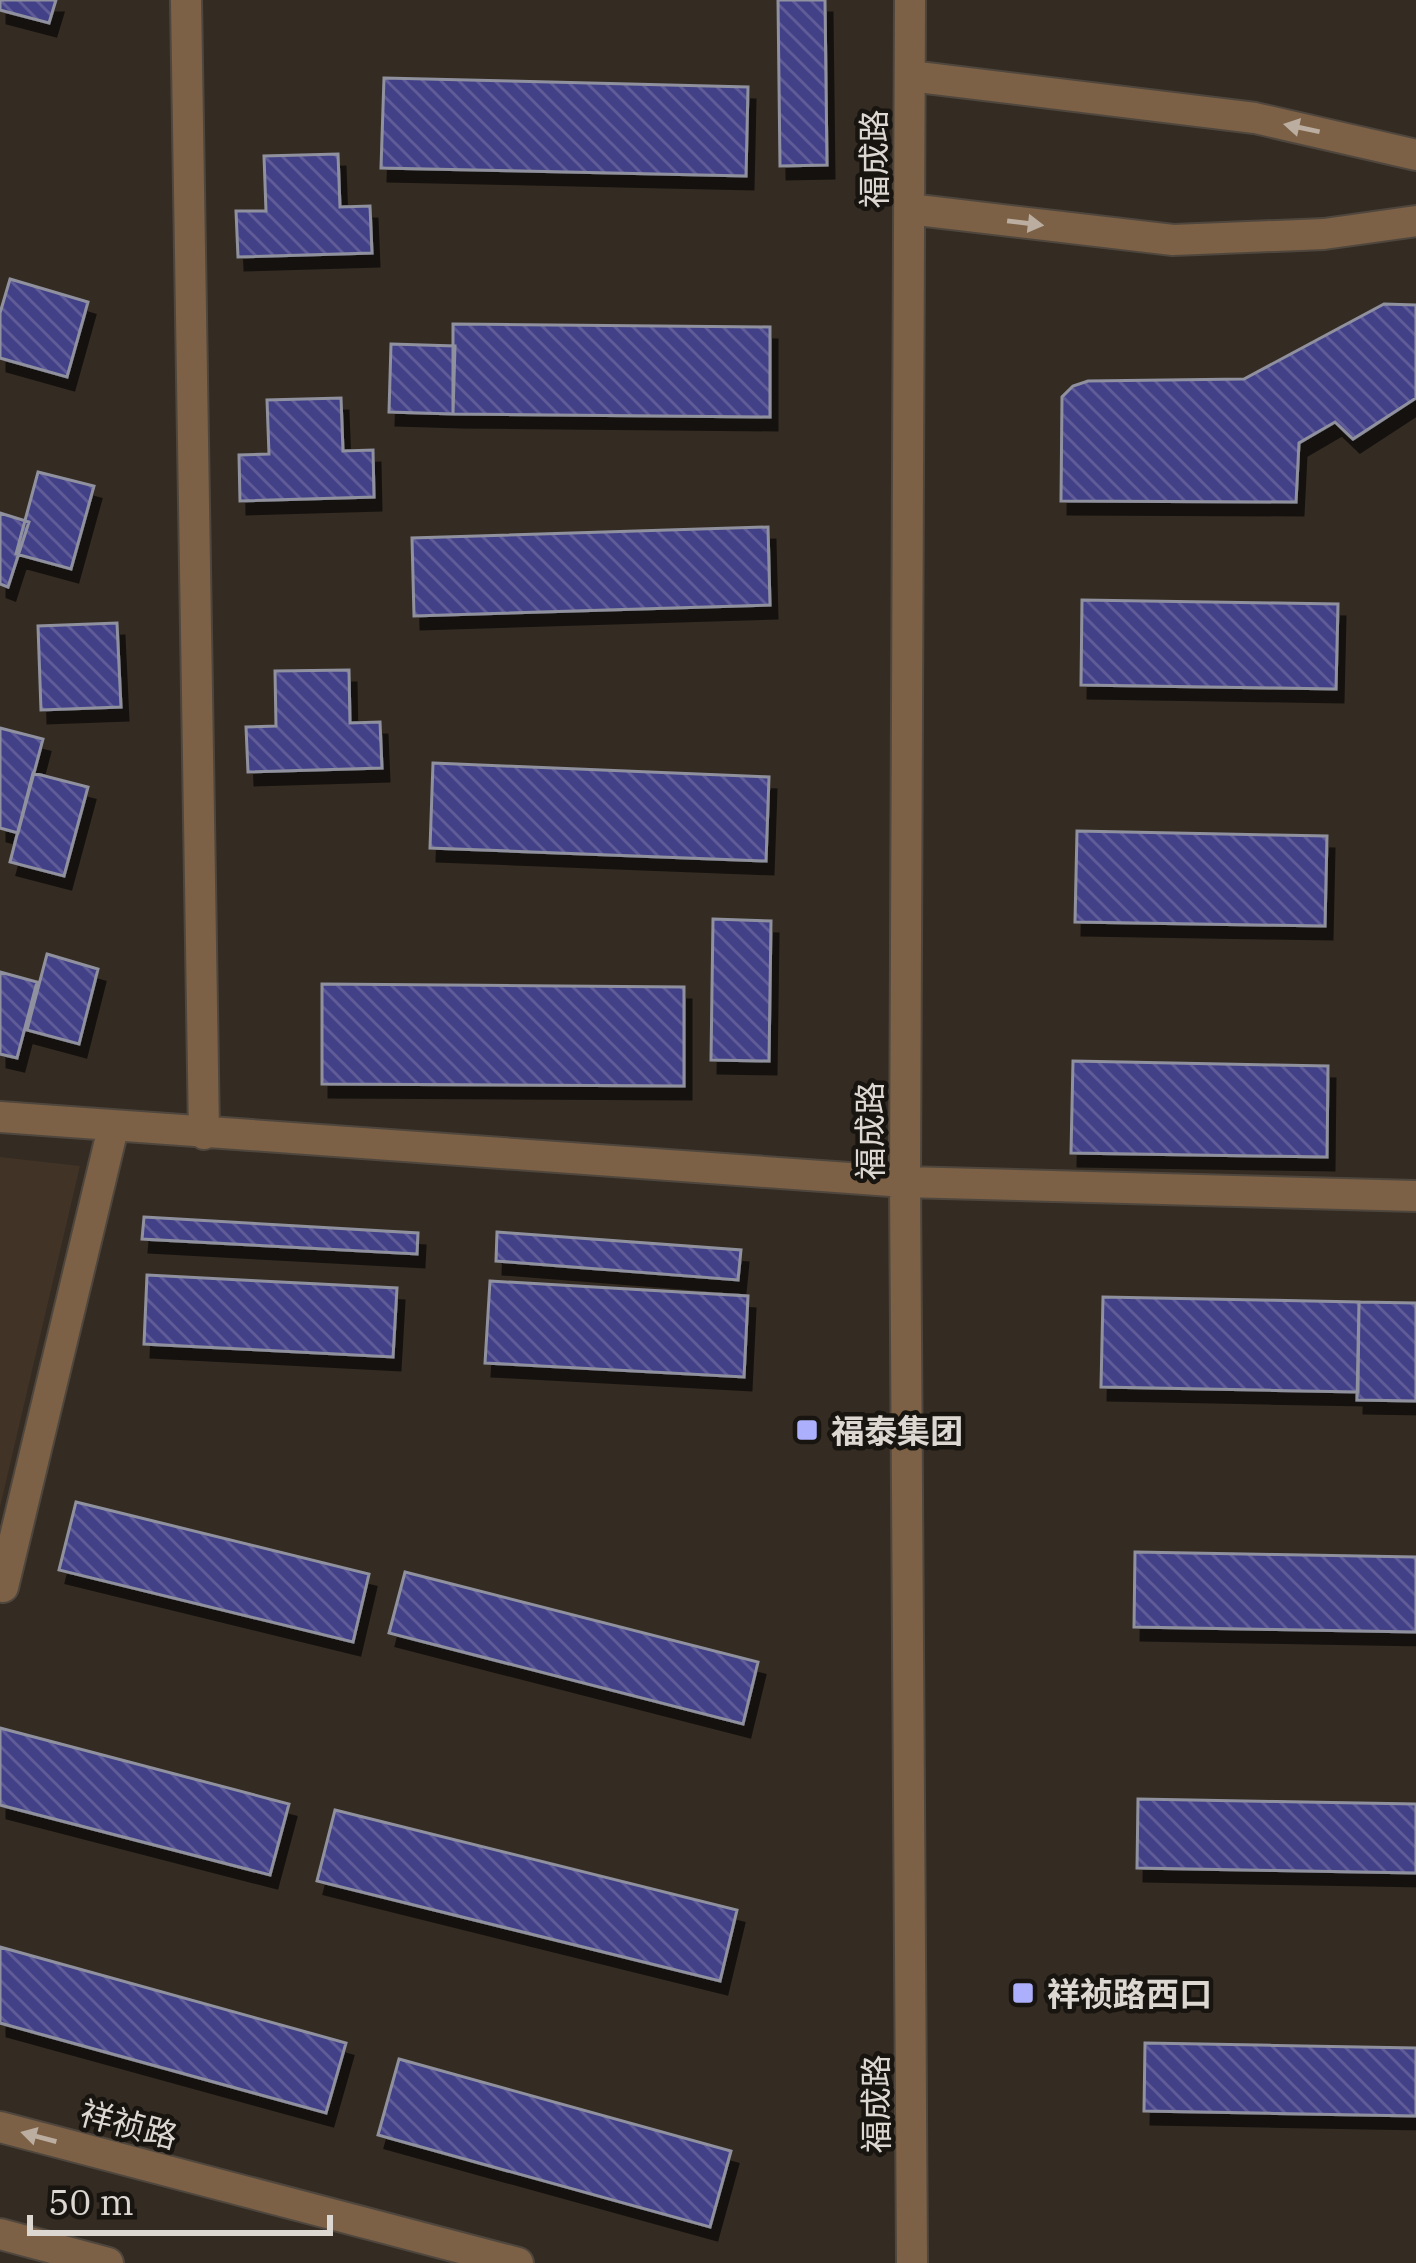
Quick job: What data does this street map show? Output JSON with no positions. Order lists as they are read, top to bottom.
{
  "streets": {
    "street": ["福成路", "祥祯路"]
  },
  "one_way": ["祥祯路"],
  "places": {
    "transit": ["福泰集团", "祥祯路西口"]
  },
  "scale_bar": "50 m"
}
